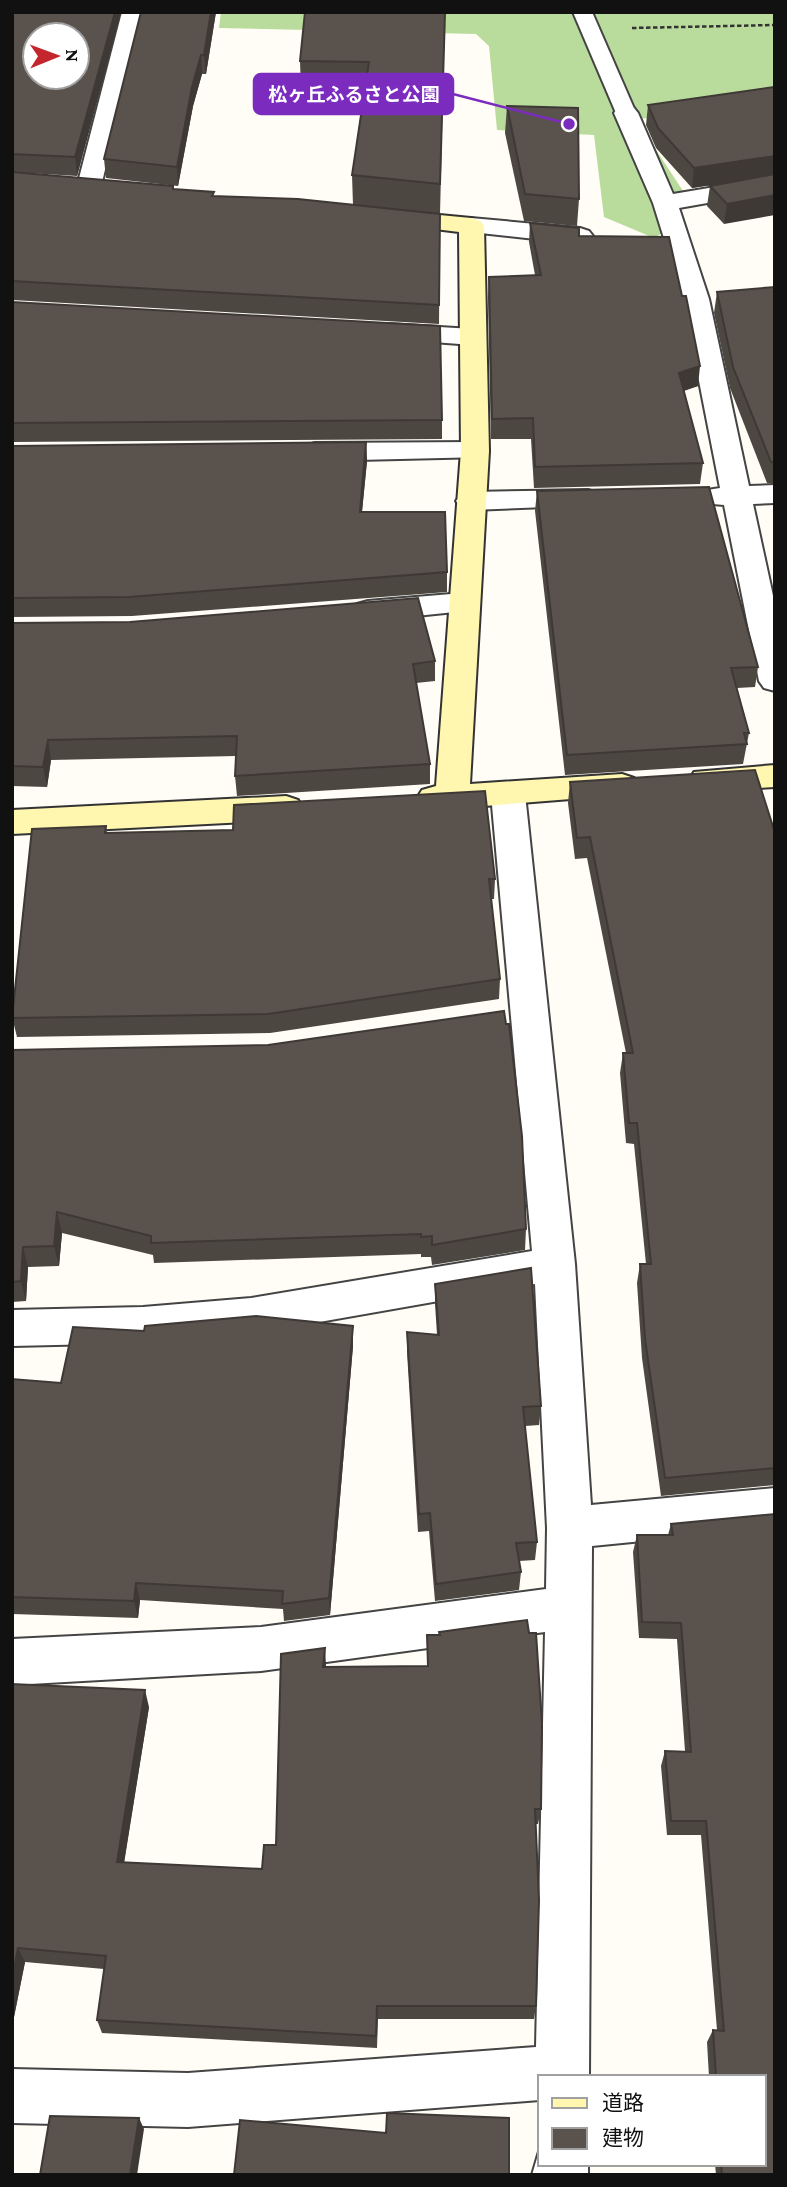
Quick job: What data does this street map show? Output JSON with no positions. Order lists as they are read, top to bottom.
{
  "places": ["松ヶ丘ふるさと公園"],
  "legend": ["道路", "建物"],
  "north": "right"
}
